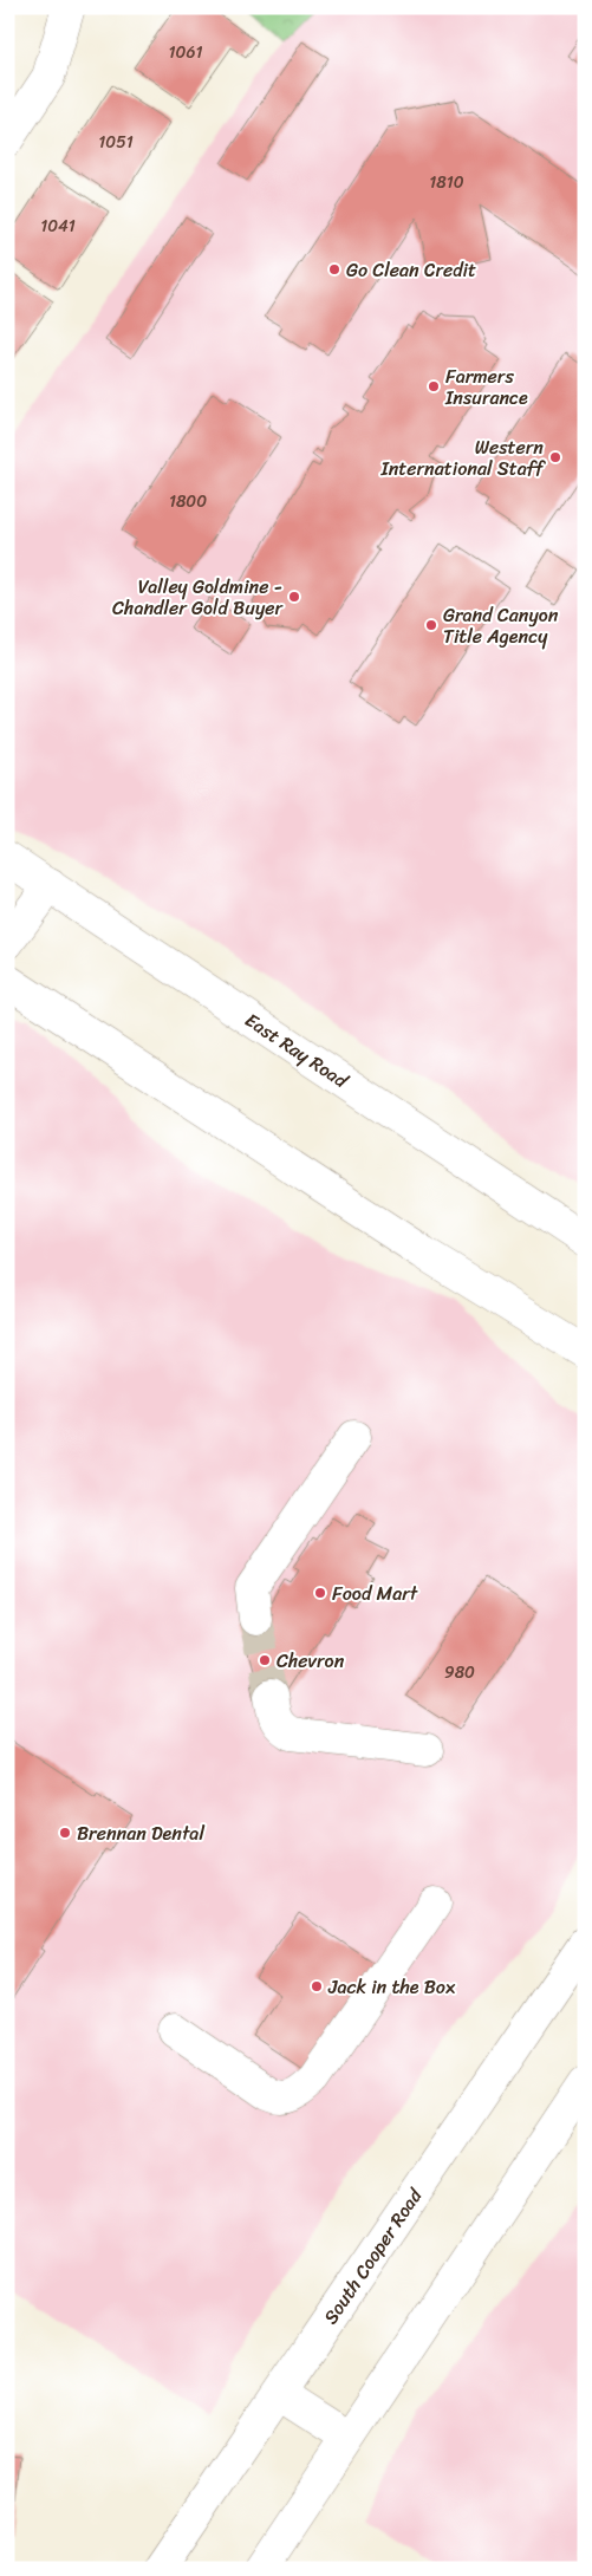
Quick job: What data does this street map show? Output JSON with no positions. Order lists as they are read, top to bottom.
{
  "streets": {
    "main road": ["East Ray Road", "South Cooper Road"]
  },
  "places": [
    "Go Clean Credit",
    "Farmers Insurance",
    "Western International Staff",
    "Valley Goldmine - Chandler Gold Buyer",
    "Grand Canyon Title Agency",
    "Food Mart",
    "Chevron",
    "Brennan Dental",
    "Jack in the Box"
  ],
  "house_numbers": [
    "1061",
    "1051",
    "1810",
    "1041",
    "1800",
    "980"
  ]
}
